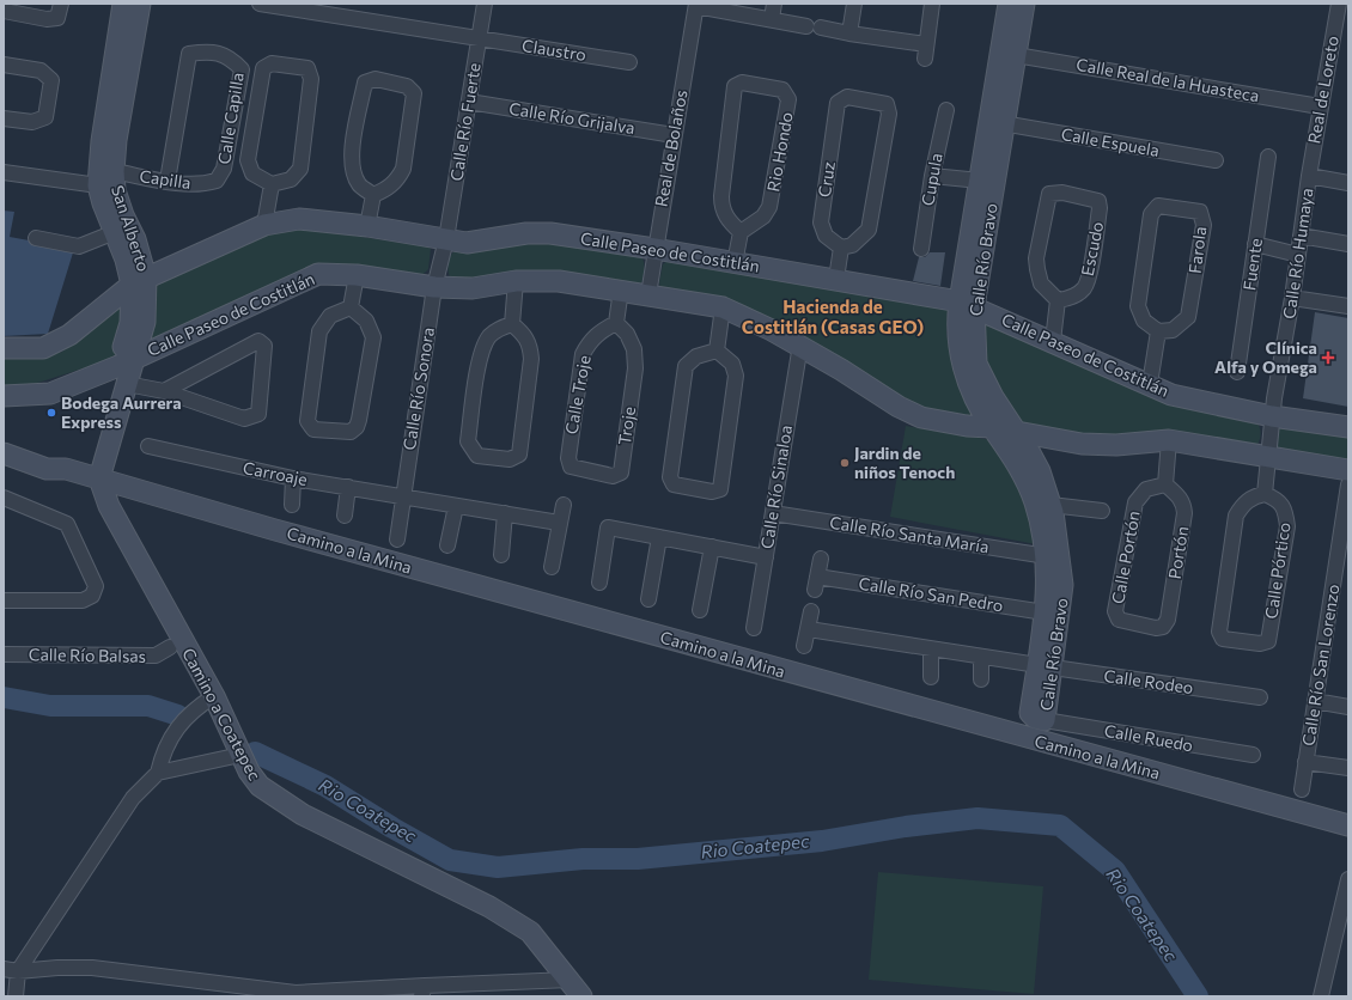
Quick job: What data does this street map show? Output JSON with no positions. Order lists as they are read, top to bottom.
{
  "streets": {
    "street": [
      "Claustro",
      "Calle Real de la Huasteca",
      "Real de Loreto",
      "Calle Capilla",
      "Calle Río Grijalva",
      "Calle Río Fuerte",
      "Calle Espuela",
      "Real de Bolaños",
      "Rio Hondo",
      "Capilla",
      "Cruz",
      "Cupula",
      "San Alberto",
      "Escudo",
      "Farola",
      "Calle Paseo de Costitlán",
      "Calle Río Humaya",
      "Calle Río Bravo",
      "Fuente",
      "Calle Río Sonora",
      "Calle Troje",
      "Troje",
      "Carroaje",
      "Calle Río Sinaloa",
      "Calle Río Santa María",
      "Camino a la Mina",
      "Portón",
      "Calle Portón",
      "Calle Pórtico",
      "Calle Río San Pedro",
      "Calle Río Balsas",
      "Calle Río San Lorenzo",
      "Calle Rodeo",
      "Camino a Coatepec",
      "Calle Ruedo"
    ]
  },
  "crossings": [
    ["Claustro", "Calle Río Fuerte"],
    ["Calle Real de la Huasteca", "Real de Loreto"],
    ["Calle Real de la Huasteca", "Calle Río Bravo"],
    ["Real de Loreto", "Calle Río Humaya"],
    ["Calle Capilla", "Capilla"],
    ["Calle Río Grijalva", "Calle Río Fuerte"],
    ["Calle Río Grijalva", "Real de Bolaños"],
    ["Calle Río Fuerte", "Calle Paseo de Costitlán"],
    ["Calle Río Fuerte", "Calle Río Sonora"],
    ["Calle Espuela", "Calle Río Bravo"],
    ["Real de Bolaños", "Calle Paseo de Costitlán"],
    ["Capilla", "San Alberto"],
    ["San Alberto", "Calle Paseo de Costitlán"],
    ["San Alberto", "Camino a la Mina"],
    ["San Alberto", "Camino a Coatepec"],
    ["Calle Paseo de Costitlán", "Calle Río Humaya"],
    ["Calle Paseo de Costitlán", "Calle Río Bravo"],
    ["Calle Paseo de Costitlán", "Calle Río Sonora"],
    ["Calle Paseo de Costitlán", "Calle Río Sinaloa"],
    ["Calle Río Humaya", "Calle Pórtico"],
    ["Calle Río Bravo", "Calle Río Santa María"],
    ["Calle Río Bravo", "Calle Río San Pedro"],
    ["Calle Río Bravo", "Calle Rodeo"],
    ["Calle Río Bravo", "Calle Ruedo"],
    ["Calle Río Sonora", "Carroaje"],
    ["Calle Troje", "Troje"],
    ["Calle Río Sinaloa", "Calle Río Santa María"],
    ["Camino a la Mina", "Camino a Coatepec"],
    ["Portón", "Calle Portón"]
  ],
  "districts": ["Hacienda de Costitlán (Casas GEO)"],
  "water": ["Rio Coatepec"],
  "places": {
    "health": ["Clínica Alfa y Omega"],
    "other": ["Bodega Aurrera Express", "Jardin de niños Tenoch"]
  }
}
